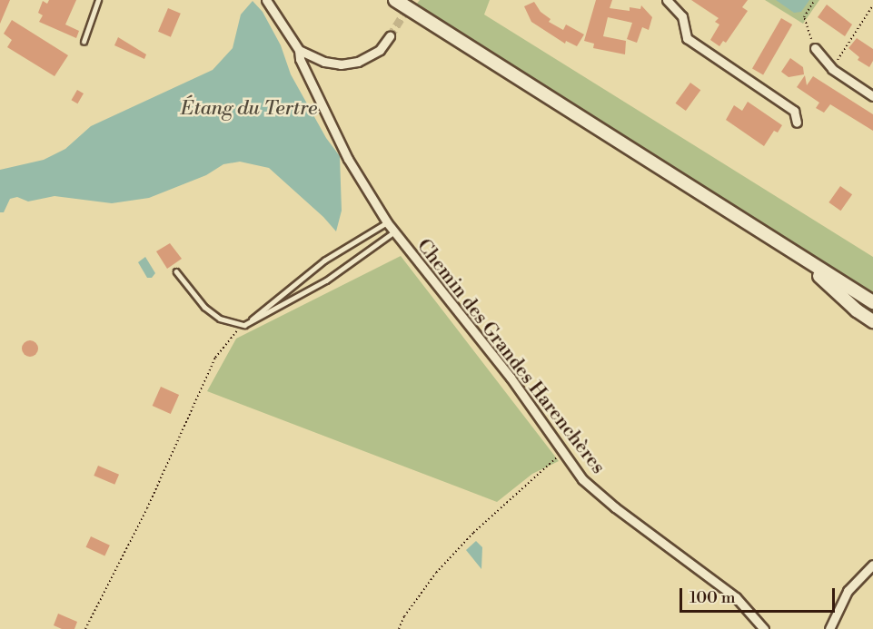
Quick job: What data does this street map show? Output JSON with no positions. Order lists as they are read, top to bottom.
{
  "streets": {
    "street": ["Chemin des Grandes Harenchères"]
  },
  "water": ["Étang du Tertre"],
  "scale_bar": "100 m"
}
